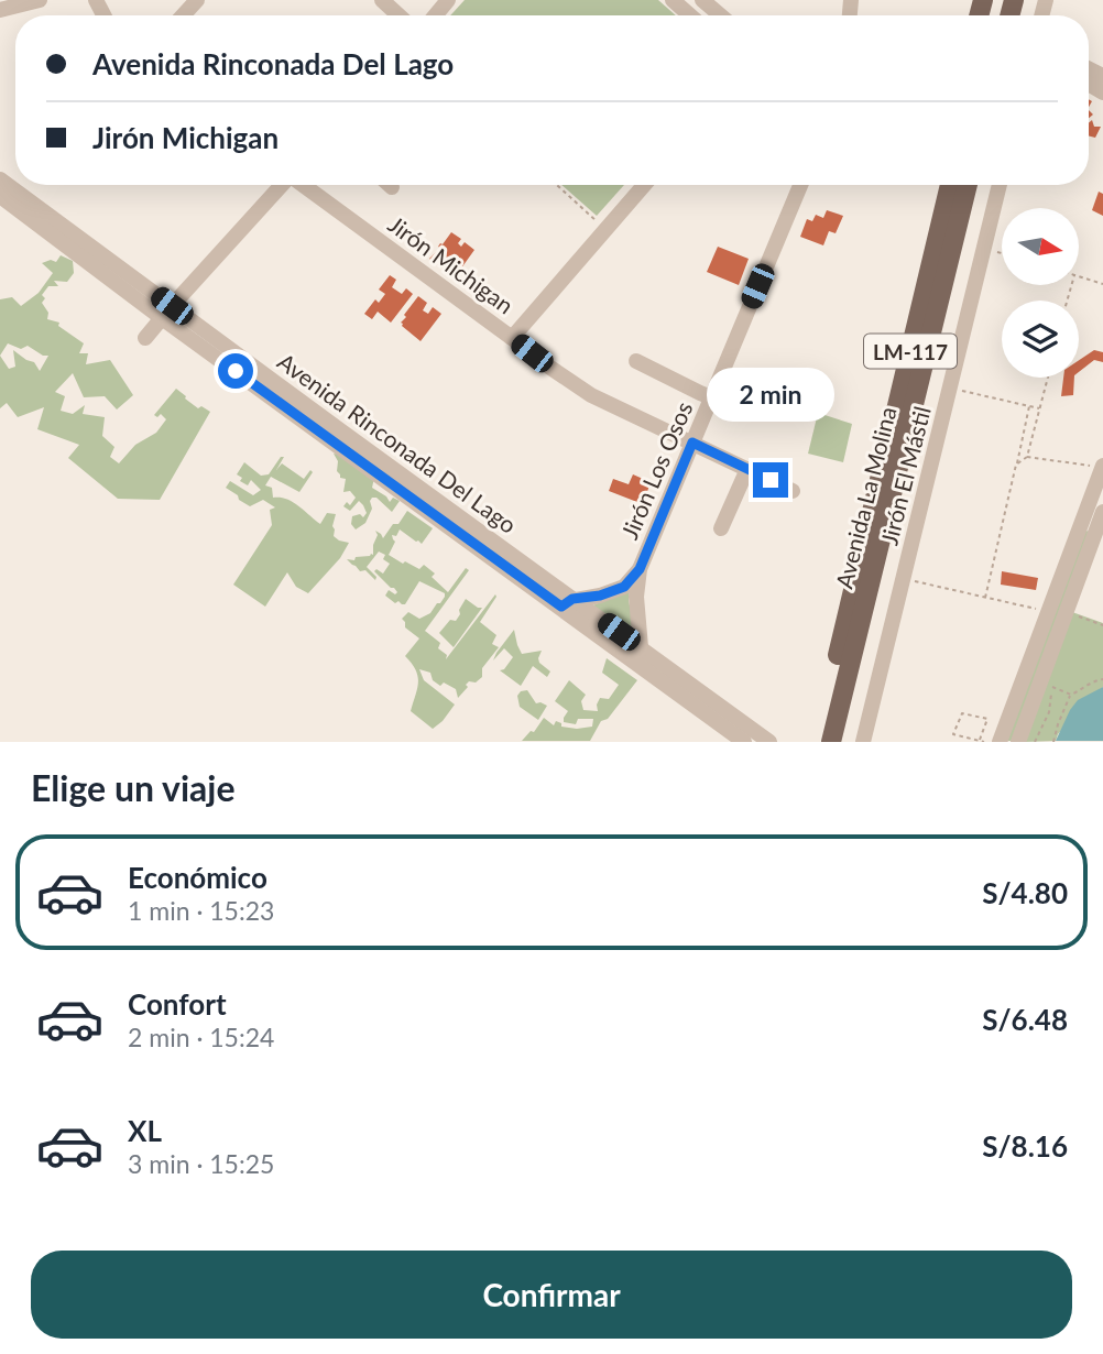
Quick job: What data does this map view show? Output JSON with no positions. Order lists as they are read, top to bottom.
{
  "streets": {
    "main road": ["LM-117", "Avenida La Molina"],
    "street": [
      "Jirón Michigan",
      "Avenida Rinconada Del Lago",
      "Jirón Los Osos",
      "Jirón El Mástil"
    ]
  },
  "crossings": [
    ["Jirón Michigan", "Jirón Los Osos"],
    ["Avenida Rinconada Del Lago", "Jirón Los Osos"]
  ],
  "north": "right",
  "page": {
    "banner": ["Avenida Rinconada Del Lago", "Jirón Michigan"],
    "bubble": "2 min",
    "heading": "Elige un viaje",
    "list": [
      {
        "name": "Económico",
        "note": "1 min · 15:23",
        "value": "S/4.80"
      },
      {
        "name": "Confort",
        "note": "2 min · 15:24",
        "value": "S/6.48"
      },
      {
        "name": "XL",
        "note": "3 min · 15:25",
        "value": "S/8.16"
      }
    ],
    "buttons": "Confirmar"
  }
}
